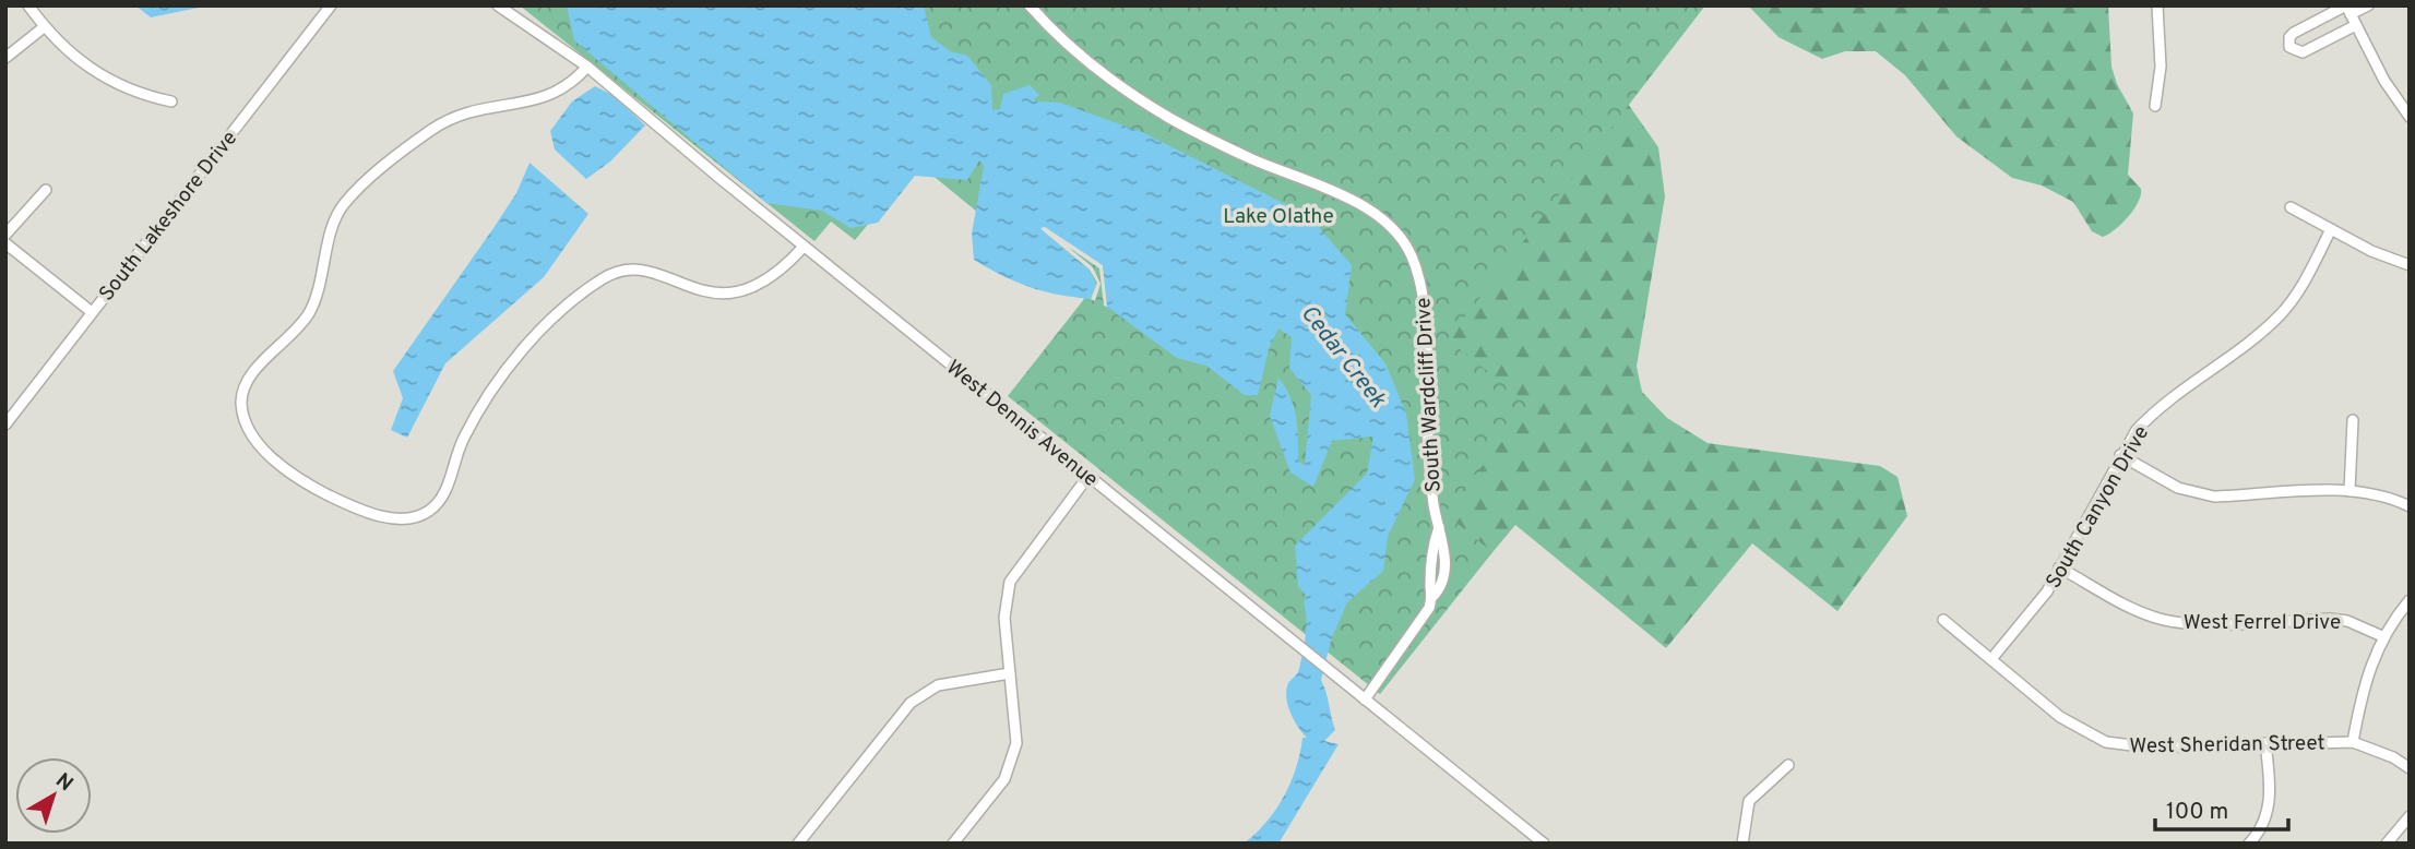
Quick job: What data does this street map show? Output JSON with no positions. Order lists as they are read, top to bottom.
{
  "streets": {
    "street": [
      "South Lakeshore Drive",
      "South Wardcliff Drive",
      "West Dennis Avenue",
      "South Canyon Drive",
      "West Ferrel Drive",
      "West Sheridan Street"
    ]
  },
  "crossings": [
    ["South Wardcliff Drive", "West Dennis Avenue"],
    ["South Canyon Drive", "West Ferrel Drive"],
    ["South Canyon Drive", "West Sheridan Street"]
  ],
  "water": ["Cedar Creek"],
  "parks": ["Lake Olathe"],
  "scale_bar": "100 m",
  "north": "top right"
}
